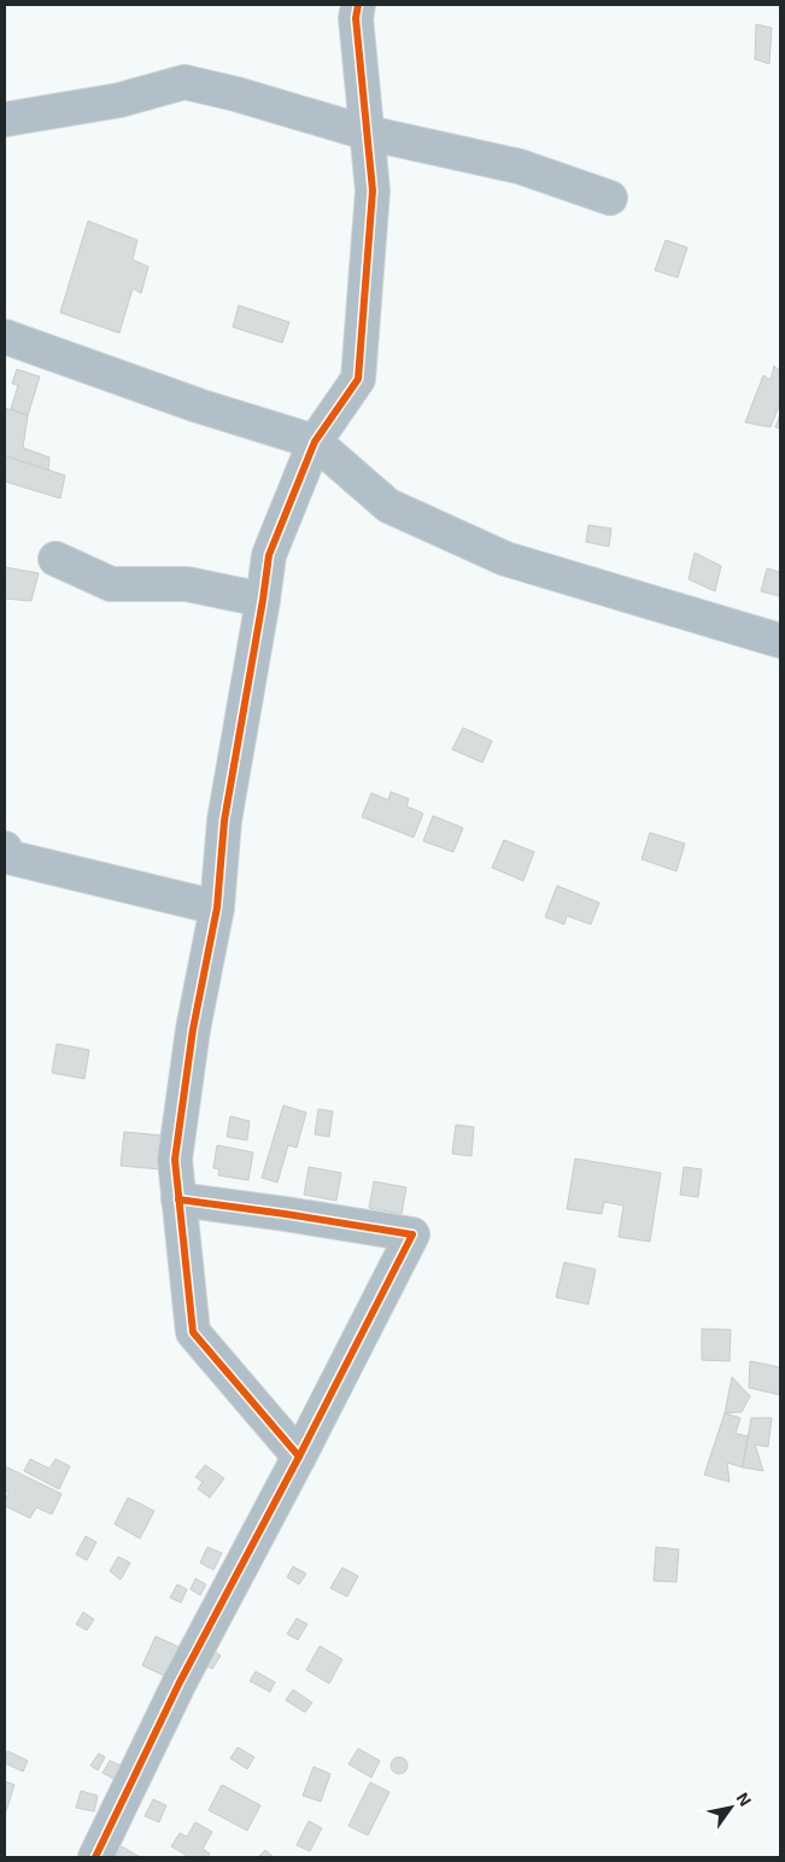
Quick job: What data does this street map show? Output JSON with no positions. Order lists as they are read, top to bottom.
{
  "north": "top right"
}
